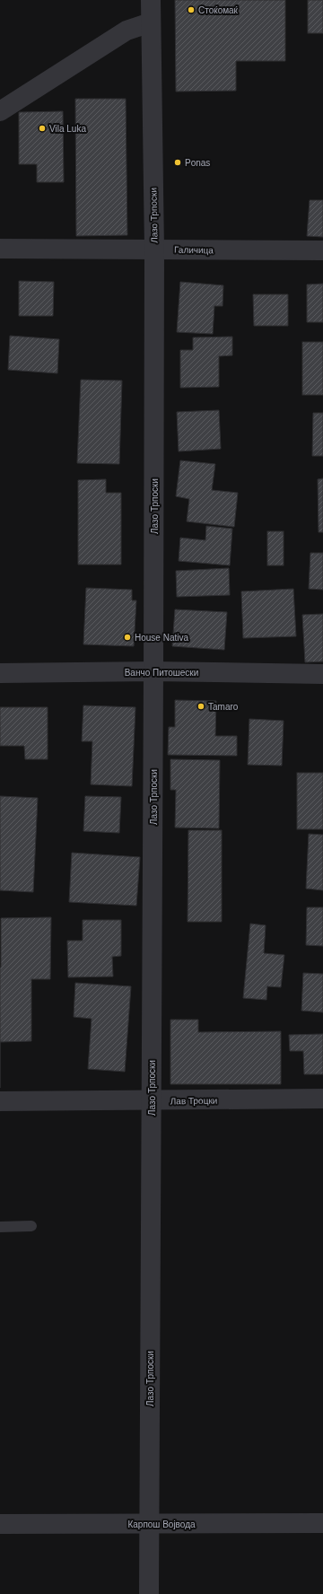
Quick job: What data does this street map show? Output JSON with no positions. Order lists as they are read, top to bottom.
{
  "streets": {
    "street": [
      "Лазо Трпоски",
      "Галичица",
      "Ванчо Питошески",
      "Лав Троцки",
      "Карпош Војвода"
    ]
  },
  "crossings": [
    ["Лазо Трпоски", "Галичица"],
    ["Лазо Трпоски", "Ванчо Питошески"],
    ["Лазо Трпоски", "Лав Троцки"],
    ["Лазо Трпоски", "Карпош Војвода"]
  ],
  "places": [
    "Стоќомаќ",
    "Vila Luka",
    "Ponas",
    "House Nativa",
    "Tamaro"
  ]
}
